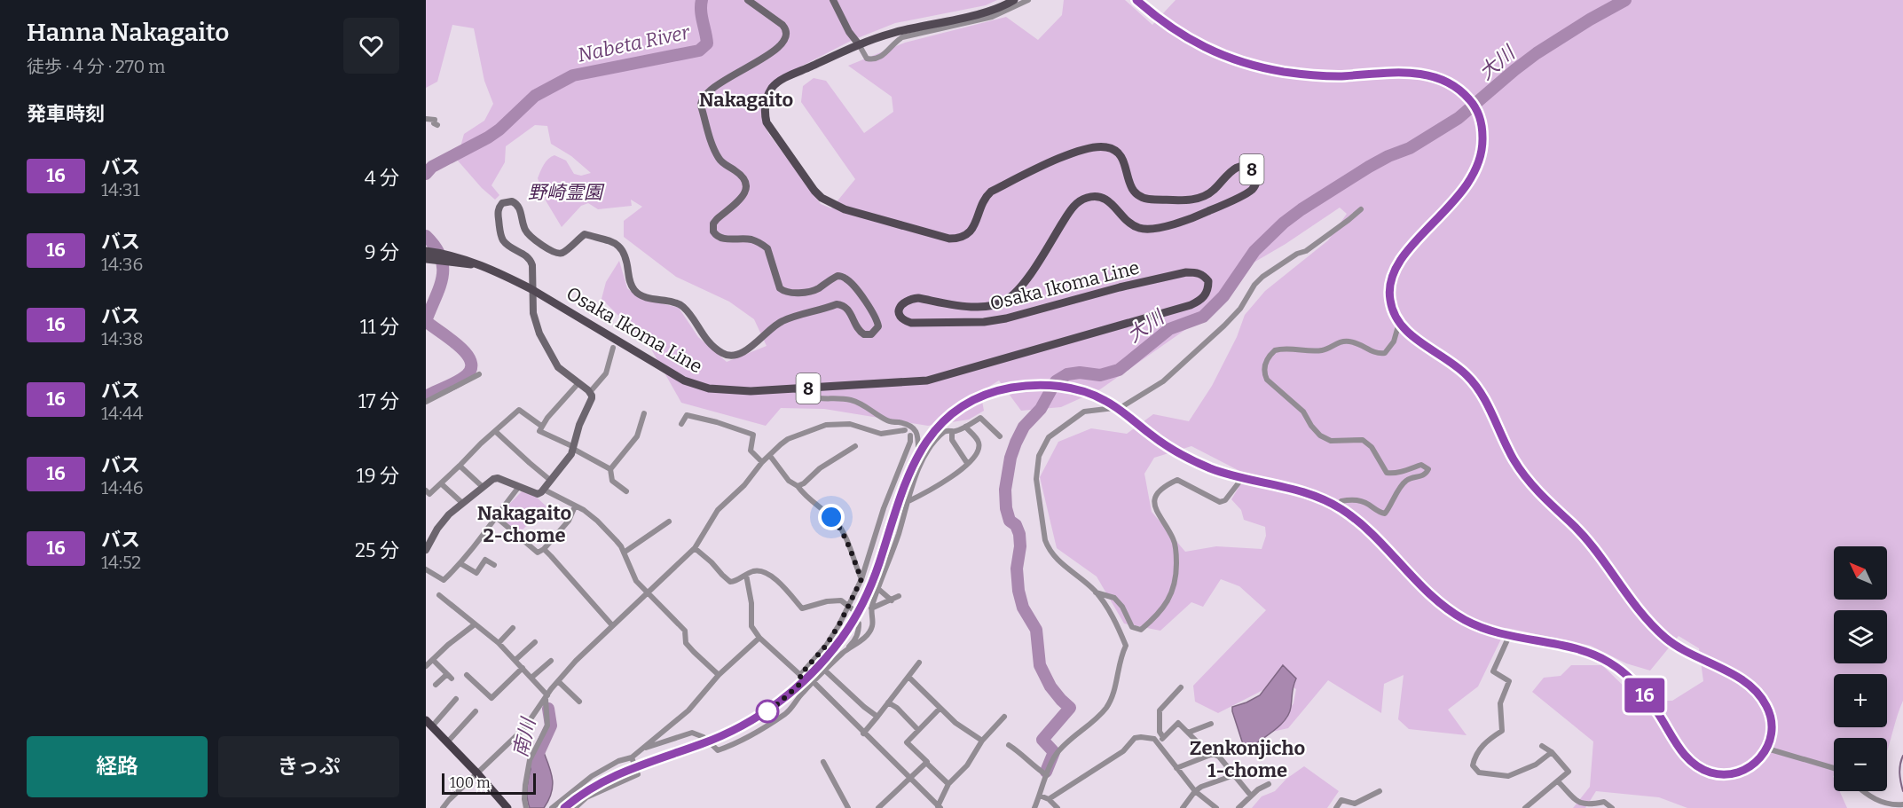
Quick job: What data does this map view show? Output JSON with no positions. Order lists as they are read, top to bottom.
{
  "streets": {
    "main road": ["8", "Osaka Ikoma Line"]
  },
  "districts": ["Nakagaito", "Nakagaito 2-chome", "Zenkonjicho 1-chome"],
  "water": ["Nabeta River", "大川", "南川"],
  "parks": ["野崎霊園"],
  "lines": ["bus line 16"],
  "scale_bar": "100 m",
  "north": "top left",
  "page": {
    "heading": [
      ["Hanna Nakagaito", "徒歩 · 4 分 · 270 m"],
      "発車時刻"
    ],
    "on_map": "16",
    "list": [
      {
        "mark": "16",
        "name": "バス",
        "note": "14:31",
        "value": "4 分"
      },
      {
        "mark": "16",
        "name": "バス",
        "note": "14:36",
        "value": "9 分"
      },
      {
        "mark": "16",
        "name": "バス",
        "note": "14:38",
        "value": "11 分"
      },
      {
        "mark": "16",
        "name": "バス",
        "note": "14:44",
        "value": "17 分"
      },
      {
        "mark": "16",
        "name": "バス",
        "note": "14:46",
        "value": "19 分"
      },
      {
        "mark": "16",
        "name": "バス",
        "note": "14:52",
        "value": "25 分"
      }
    ],
    "map_buttons": ["+", "−"],
    "buttons": ["経路", "きっぷ"],
    "scale": "100 m"
  }
}
